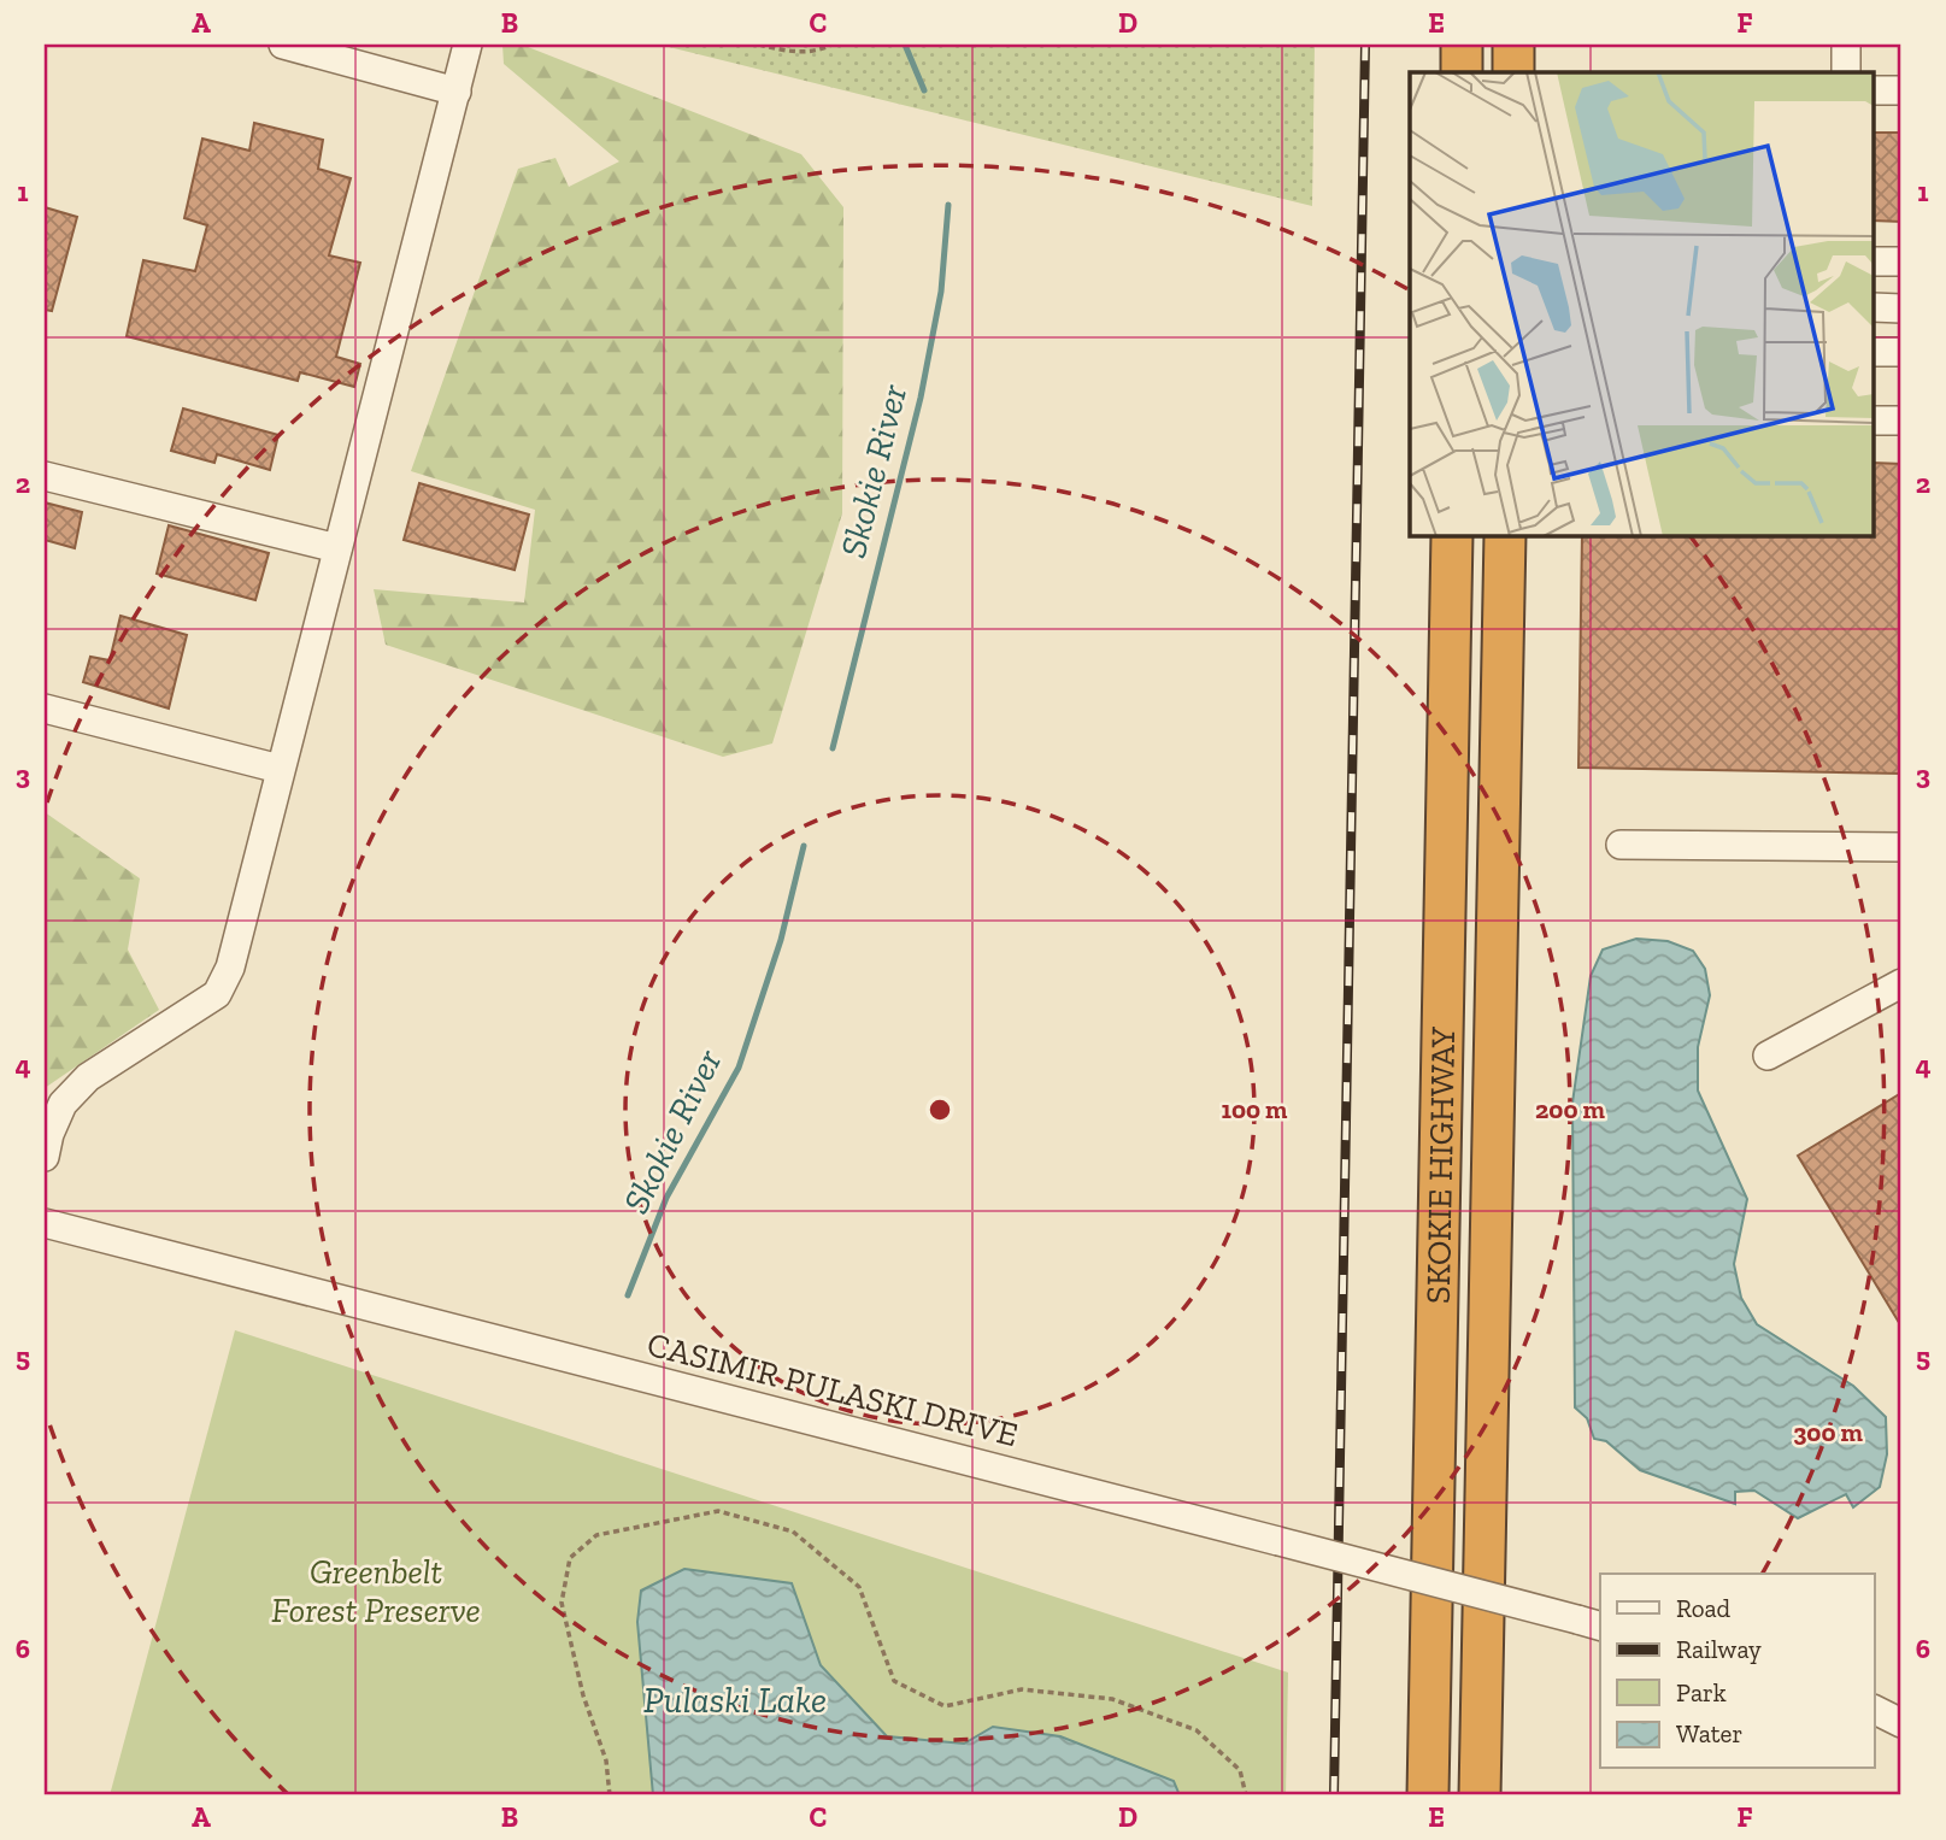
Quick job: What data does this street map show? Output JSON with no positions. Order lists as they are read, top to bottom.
{
  "streets": {
    "highway": ["SKOKIE HIGHWAY"],
    "street": ["CASIMIR PULASKI DRIVE"]
  },
  "water": ["Skokie River", "Pulaski Lake"],
  "parks": ["Greenbelt Forest Preserve"],
  "legend": [
    "Road",
    "Railway",
    "Park",
    "Water"
  ],
  "grid": {
    "columns": [
      "A",
      "B",
      "C",
      "D",
      "E",
      "F"
    ],
    "rows": [
      "1",
      "2",
      "3",
      "4",
      "5",
      "6"
    ]
  },
  "rings": ["100 m", "200 m", "300 m"]
}
